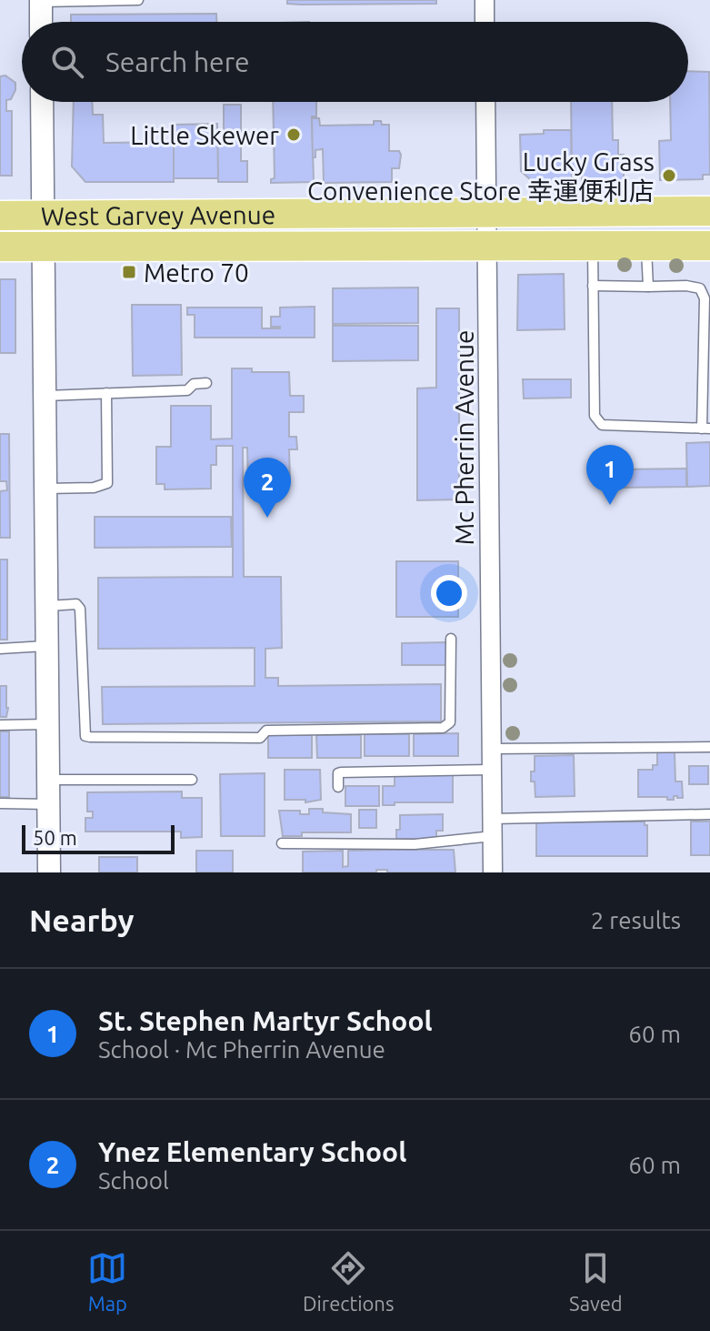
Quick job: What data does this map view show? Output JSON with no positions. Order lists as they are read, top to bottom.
{
  "streets": {
    "main road": ["West Garvey Avenue"],
    "street": ["Mc Pherrin Avenue"]
  },
  "crossings": [
    ["West Garvey Avenue", "Mc Pherrin Avenue"]
  ],
  "places": {
    "other": ["Little Skewer", "Lucky Grass Convenience Store 幸運便利店"],
    "transit": ["Metro 70"]
  },
  "scale_bar": "50 m",
  "page": {
    "search": "Search here",
    "pins": ["1", "2"],
    "scale": "50 m",
    "heading": ["Nearby", "2 results"],
    "list": [
      {
        "mark": "1",
        "name": "St. Stephen Martyr School",
        "note": "School · Mc Pherrin Avenue",
        "value": "60 m"
      },
      {
        "mark": "2",
        "name": "Ynez Elementary School",
        "note": "School",
        "value": "60 m"
      }
    ],
    "nav": ["Map", "Directions", "Saved"]
  }
}
